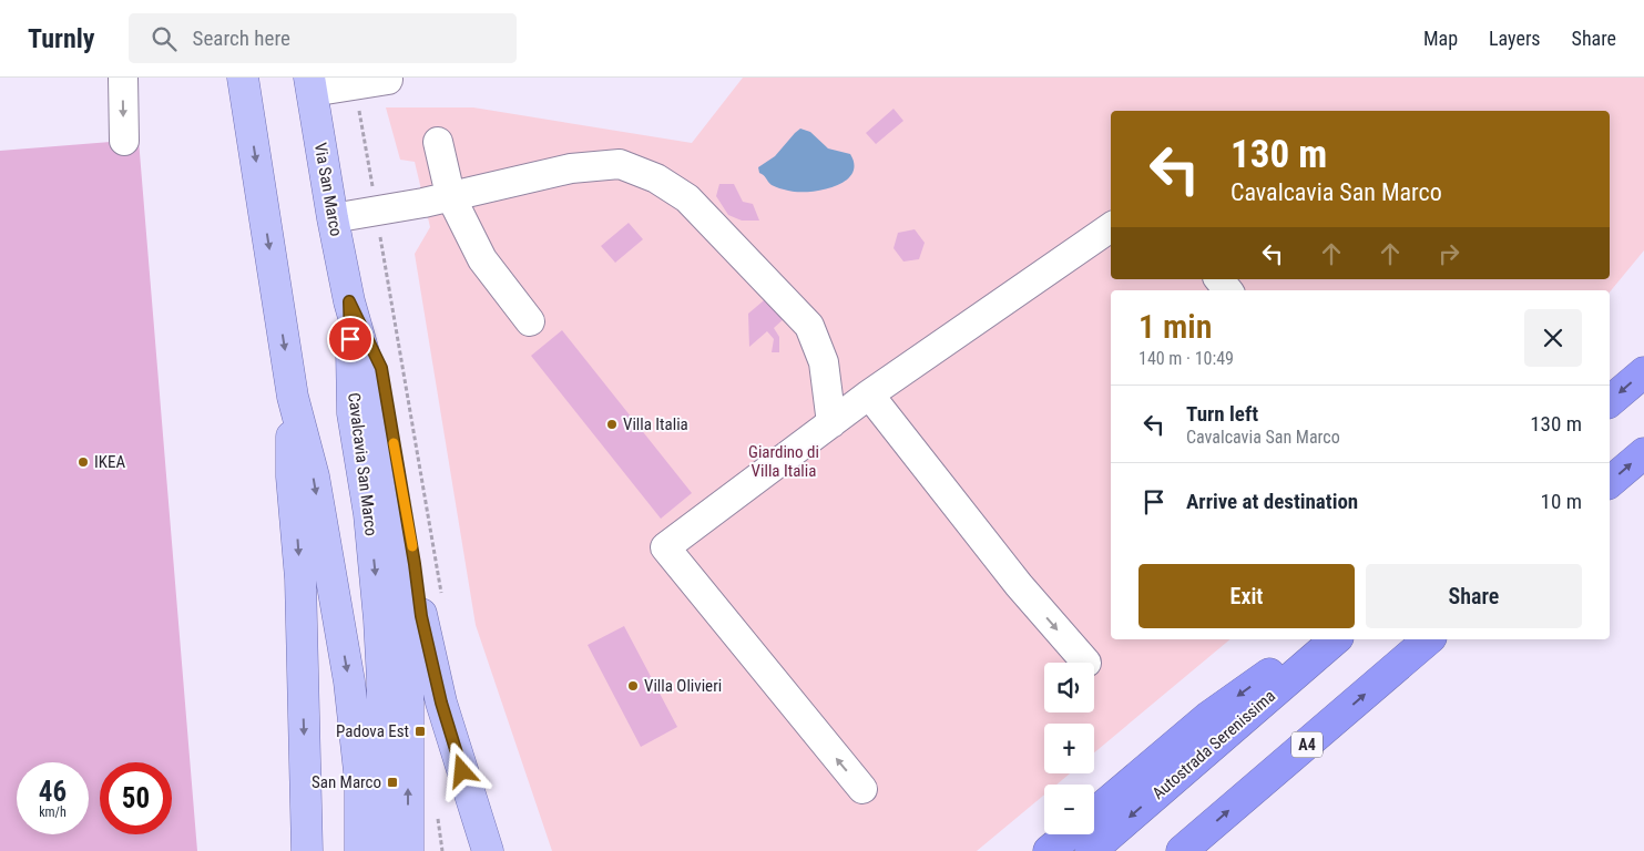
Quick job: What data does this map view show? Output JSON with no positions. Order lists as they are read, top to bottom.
{
  "streets": {
    "highway": ["Autostrada Serenissima", "A4"],
    "main road": ["Via San Marco", "Cavalcavia San Marco"]
  },
  "crossings": [
    ["Via San Marco", "Cavalcavia San Marco"]
  ],
  "parks": ["Giardino di Villa Italia"],
  "places": {
    "other": ["Villa Italia", "IKEA", "Villa Olivieri"],
    "transit": ["Padova Est", "San Marco"]
  },
  "page": {
    "header": "Turnly",
    "search": "Search here",
    "nav": ["Map", "Layers", "Share"],
    "turn": ["130 m", "Cavalcavia San Marco"],
    "heading": ["1 min", "140 m · 10:49"],
    "list": [
      {
        "name": "Turn left",
        "note": "Cavalcavia San Marco",
        "value": "130 m"
      },
      {
        "name": "Arrive at destination",
        "value": "10 m"
      }
    ],
    "buttons": ["Exit", "Share"],
    "map_buttons": ["+", "−"],
    "speed": "46 km/h",
    "limit": "50"
  }
}
